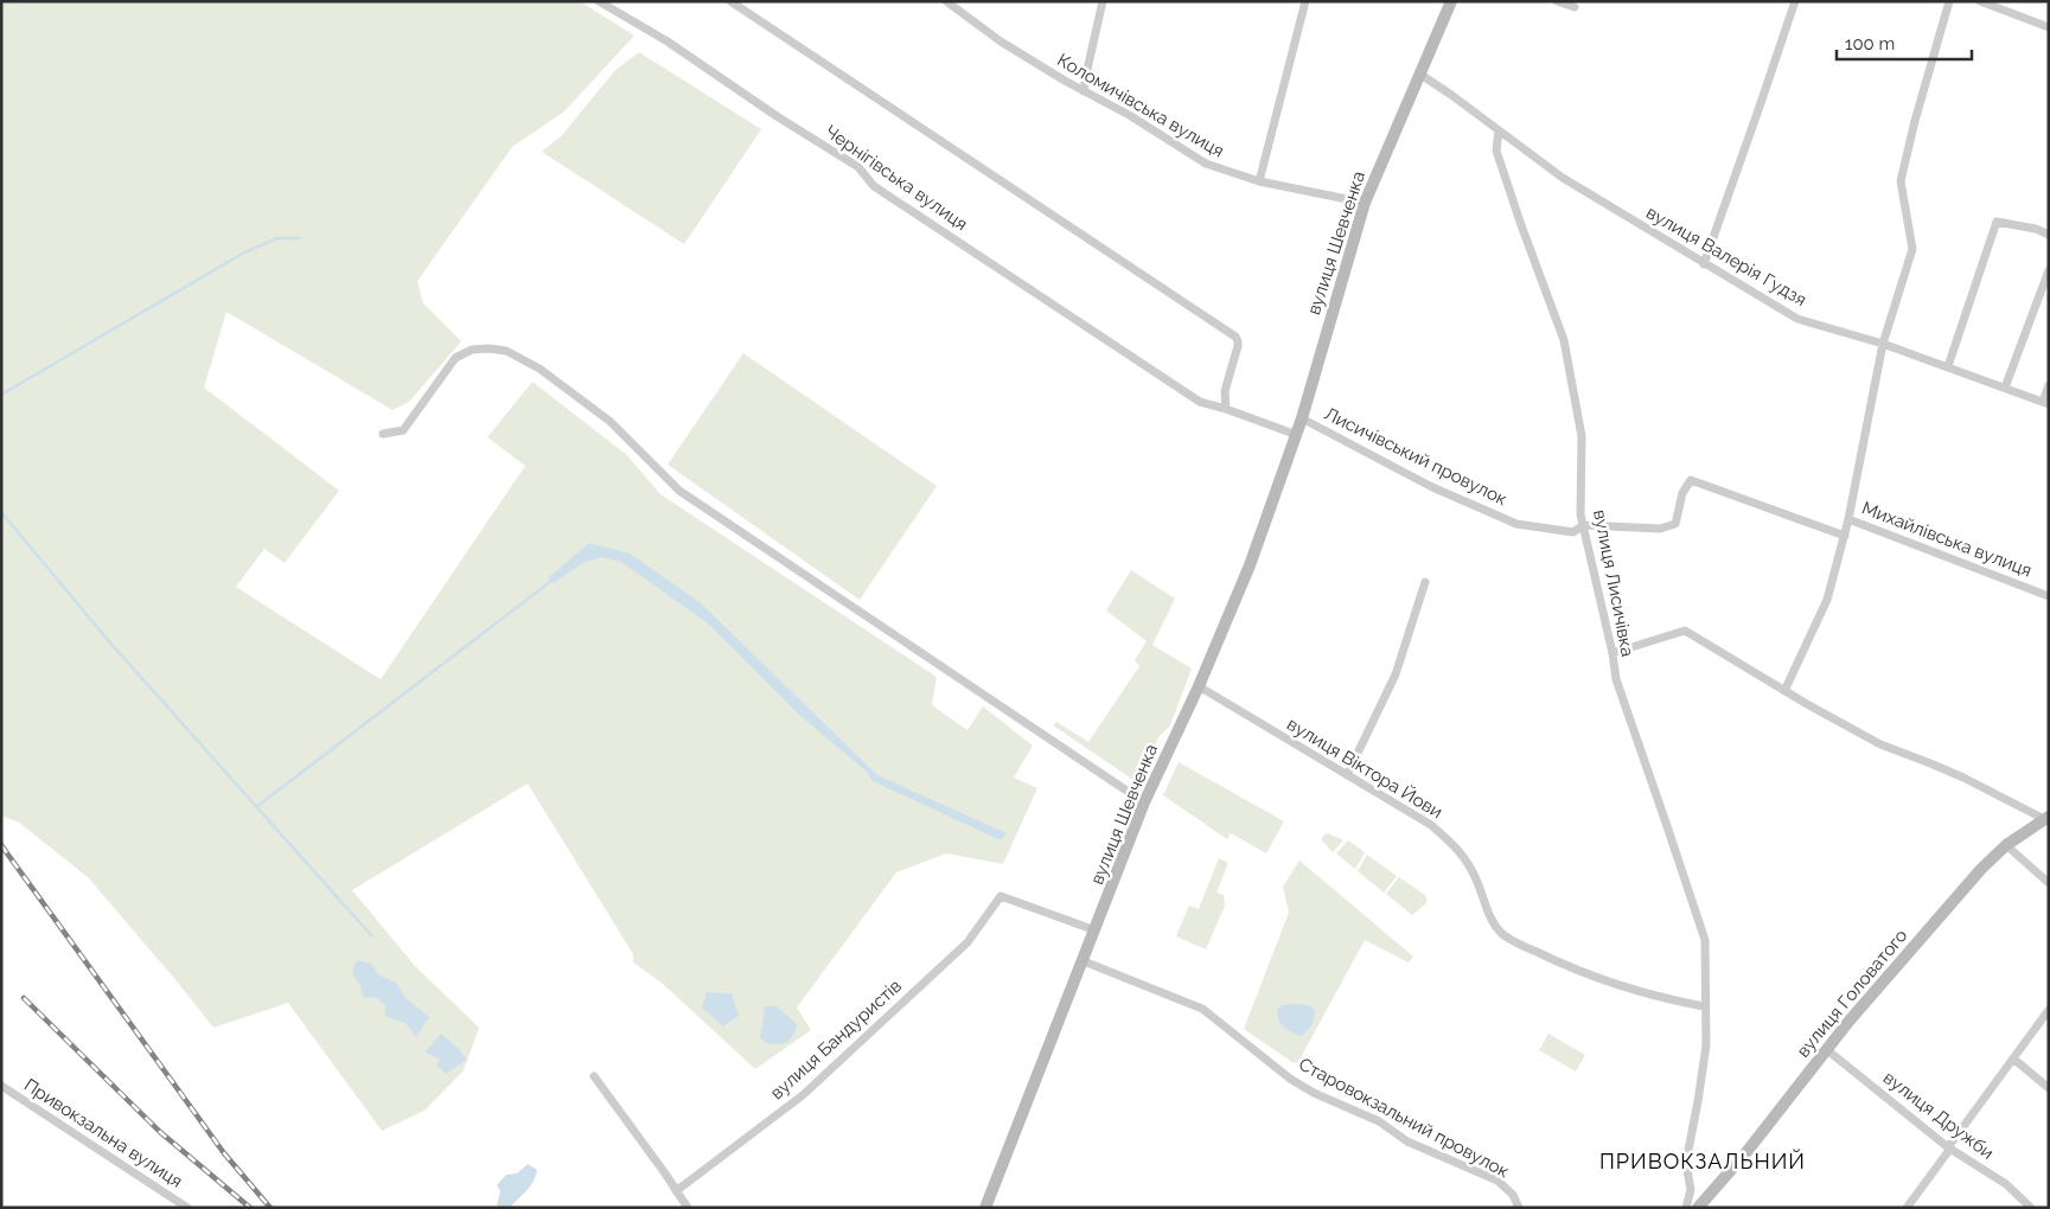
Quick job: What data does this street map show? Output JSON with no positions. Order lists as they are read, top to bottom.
{
  "streets": {
    "main road": ["вулиця Шевченка", "вулиця Головатого"],
    "street": [
      "Коломичівська вулиця",
      "Чернігівська вулиця",
      "вулиця Валерія Гудзя",
      "Лисичівський провулок",
      "Михайлівська вулиця",
      "вулиця Лисичівка",
      "вулиця Віктора Йови",
      "вулиця Бандуристів",
      "вулиця Дружби",
      "Старовокзальний провулок",
      "Привокзальна вулиця"
    ]
  },
  "crossings": [
    ["Коломичівська вулиця", "вулиця Шевченка"],
    ["вулиця Шевченка", "вулиця Валерія Гудзя"],
    ["вулиця Шевченка", "Лисичівський провулок"],
    ["вулиця Шевченка", "вулиця Віктора Йови"],
    ["вулиця Шевченка", "вулиця Бандуристів"],
    ["вулиця Шевченка", "Старовокзальний провулок"],
    ["вулиця Валерія Гудзя", "вулиця Лисичівка"],
    ["Лисичівський провулок", "Михайлівська вулиця"],
    ["Лисичівський провулок", "вулиця Лисичівка"],
    ["Михайлівська вулиця", "вулиця Лисичівка"],
    ["вулиця Лисичівка", "вулиця Віктора Йови"],
    ["вулиця Головатого", "вулиця Дружби"]
  ],
  "districts": ["ПРИВОКЗАЛЬНИЙ"],
  "scale_bar": "100 m"
}
